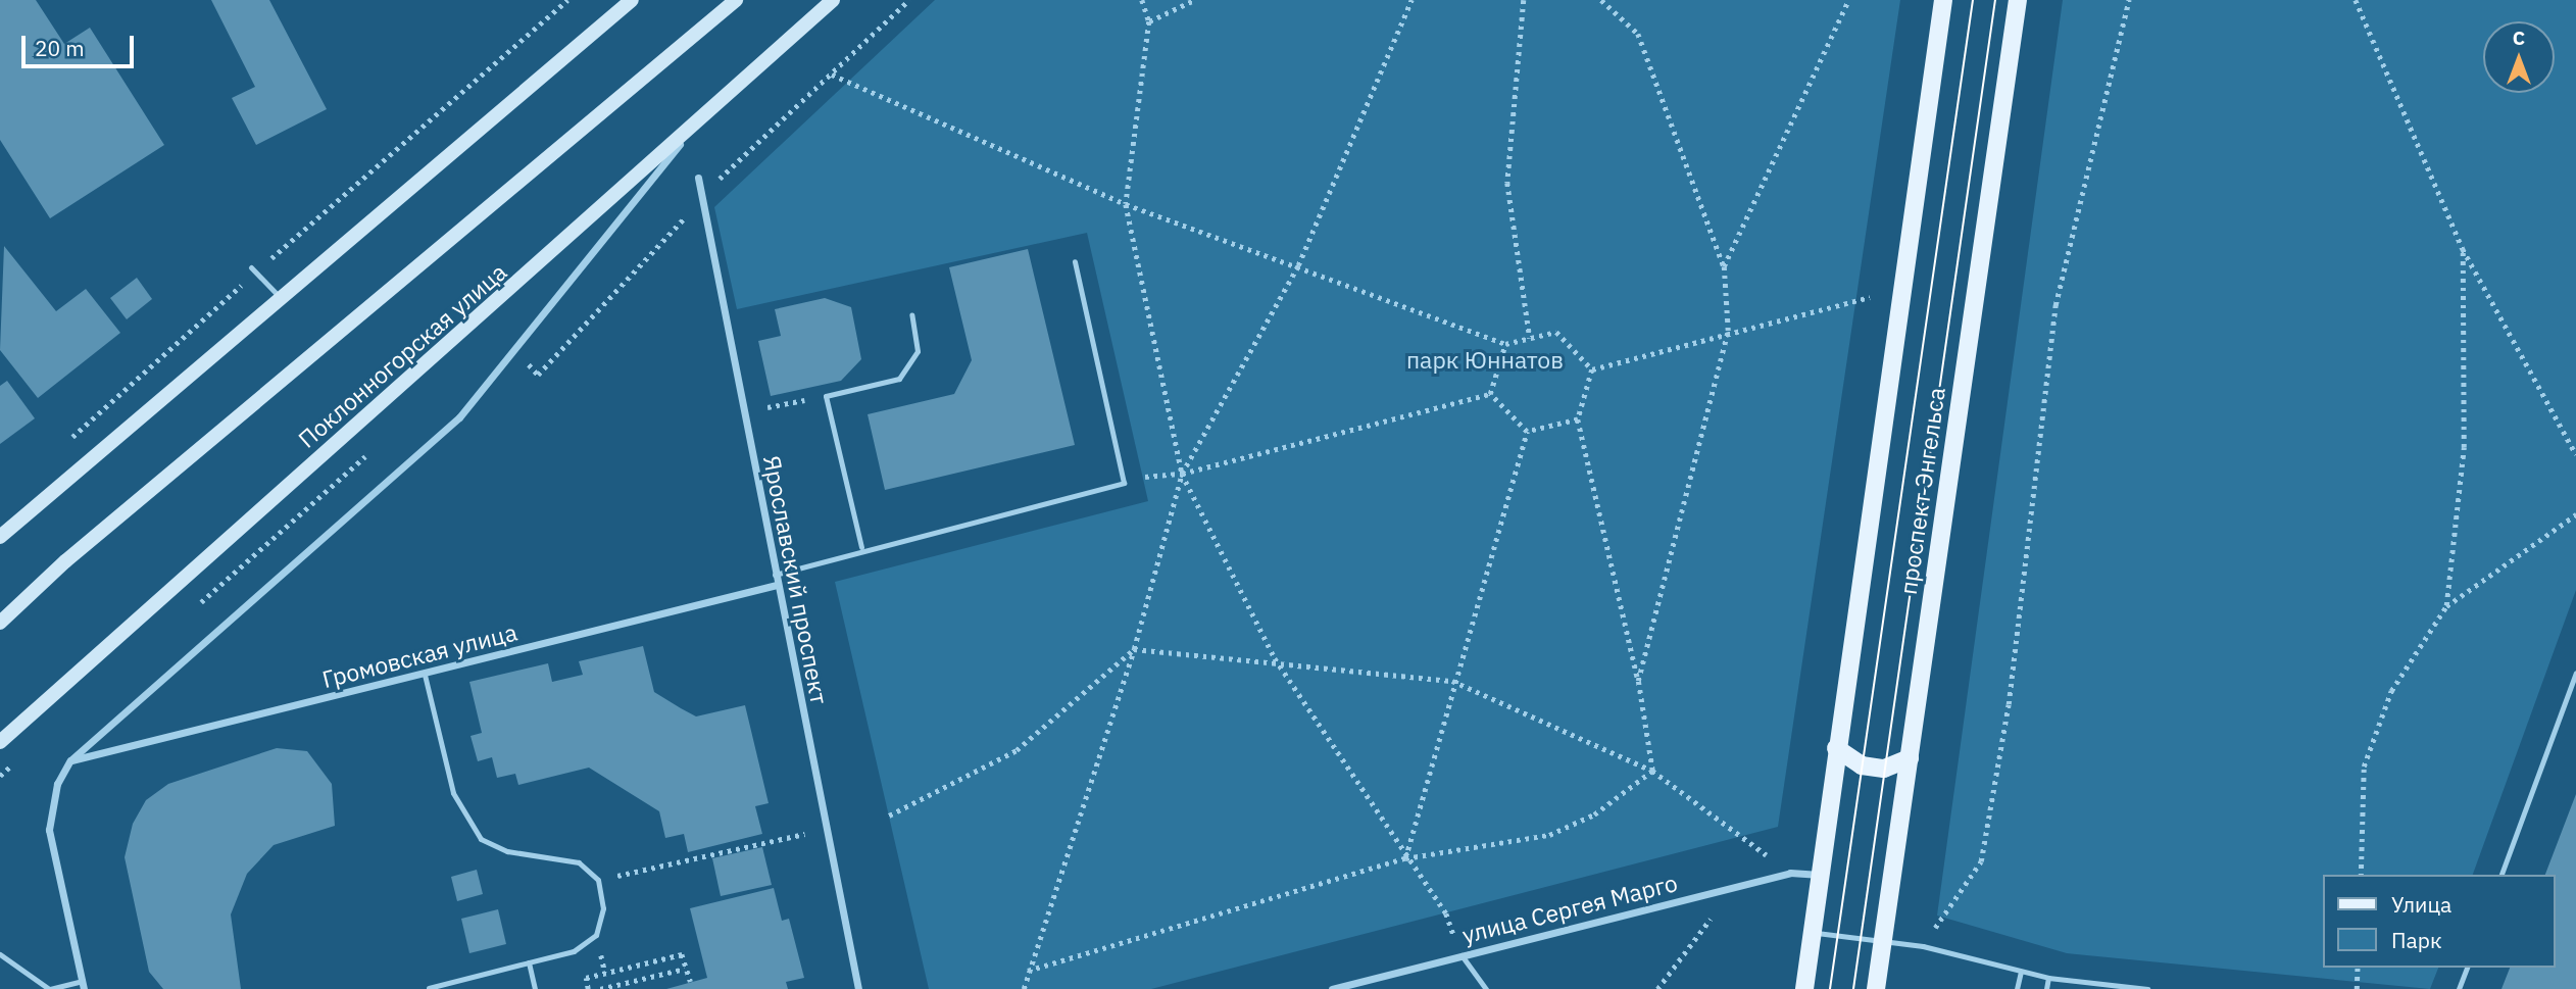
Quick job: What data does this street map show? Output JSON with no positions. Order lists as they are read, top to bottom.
{
  "streets": {
    "main road": ["Поклонногорская улица", "проспект Энгельса"],
    "street": ["Ярославский проспект", "Громовская улица", "улица Сергея Марго"]
  },
  "crossings": [
    ["проспект Энгельса", "улица Сергея Марго"],
    ["Ярославский проспект", "Громовская улица"]
  ],
  "parks": ["парк Юннатов"],
  "legend": ["Улица", "Парк"],
  "scale_bar": "20 m",
  "north": "top"
}
